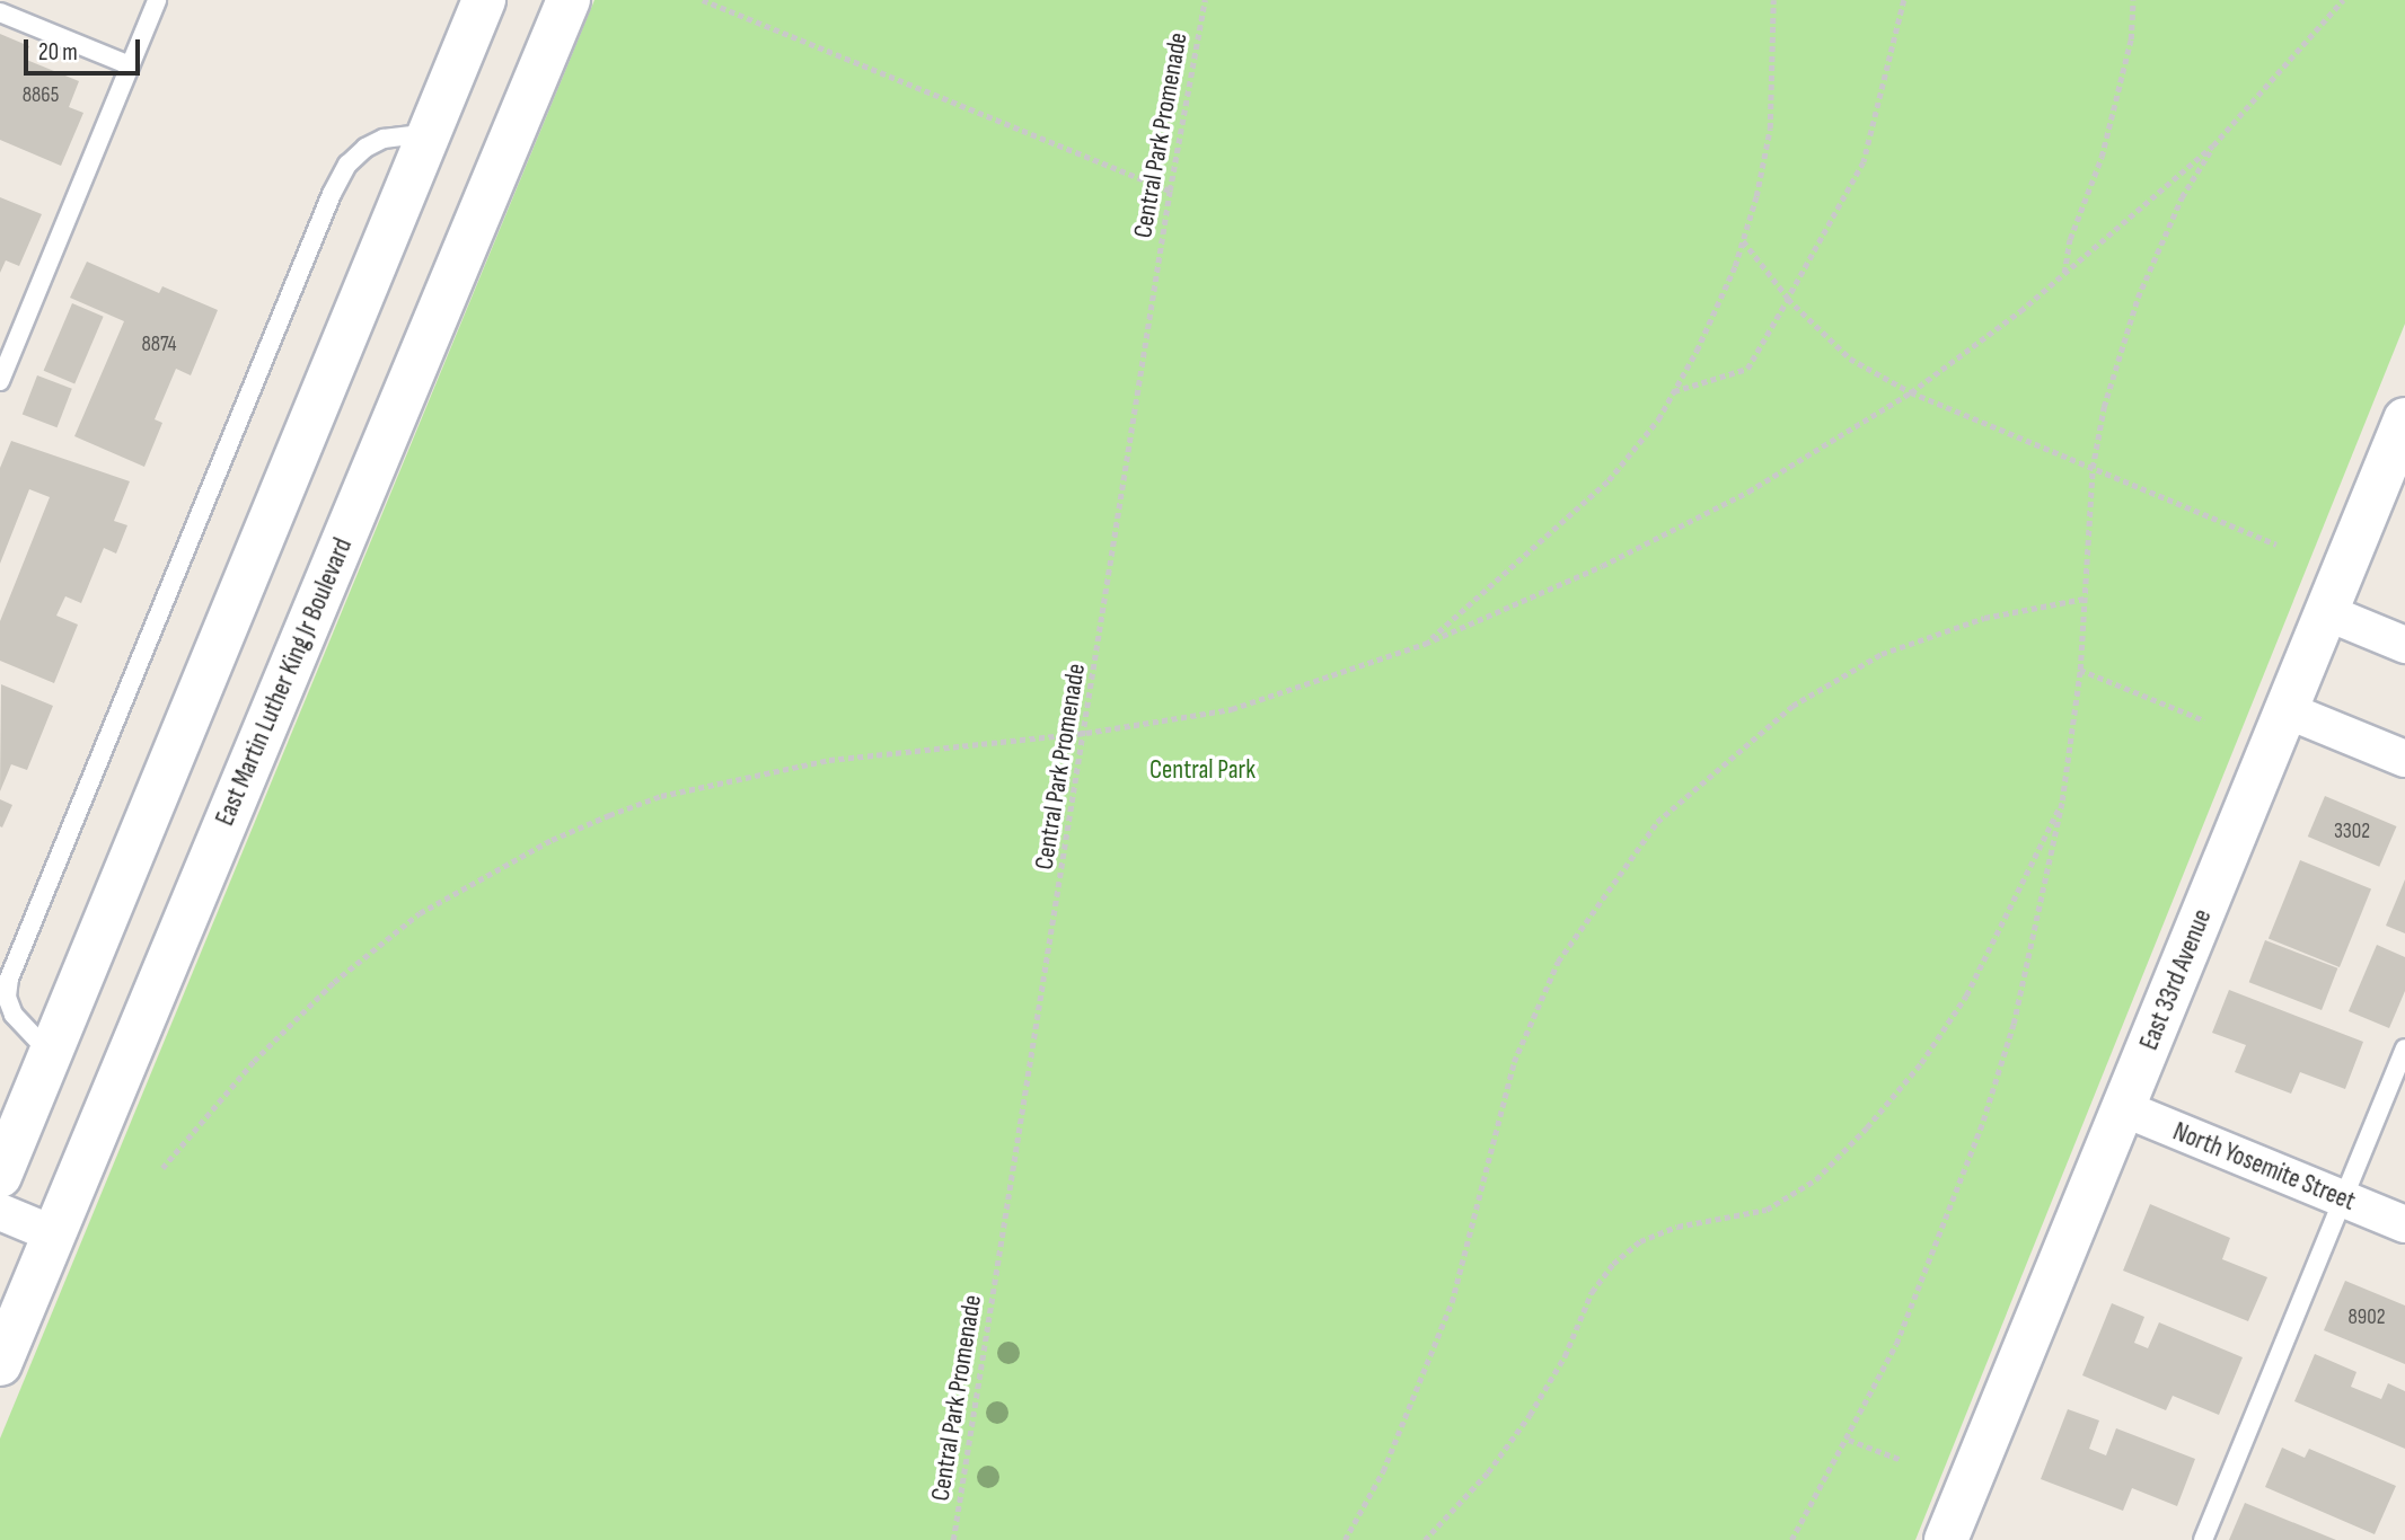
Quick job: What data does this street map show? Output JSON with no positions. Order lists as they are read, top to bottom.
{
  "streets": {
    "main road": ["East Martin Luther King Jr Boulevard", "East 33rd Avenue"],
    "street": ["North Yosemite Street"],
    "path": ["Central Park Promenade"]
  },
  "crossings": [
    ["East 33rd Avenue", "North Yosemite Street"]
  ],
  "parks": ["Central Park"],
  "house_numbers": [
    "8865",
    "8874",
    "3302",
    "8902"
  ],
  "scale_bar": "20 m"
}
